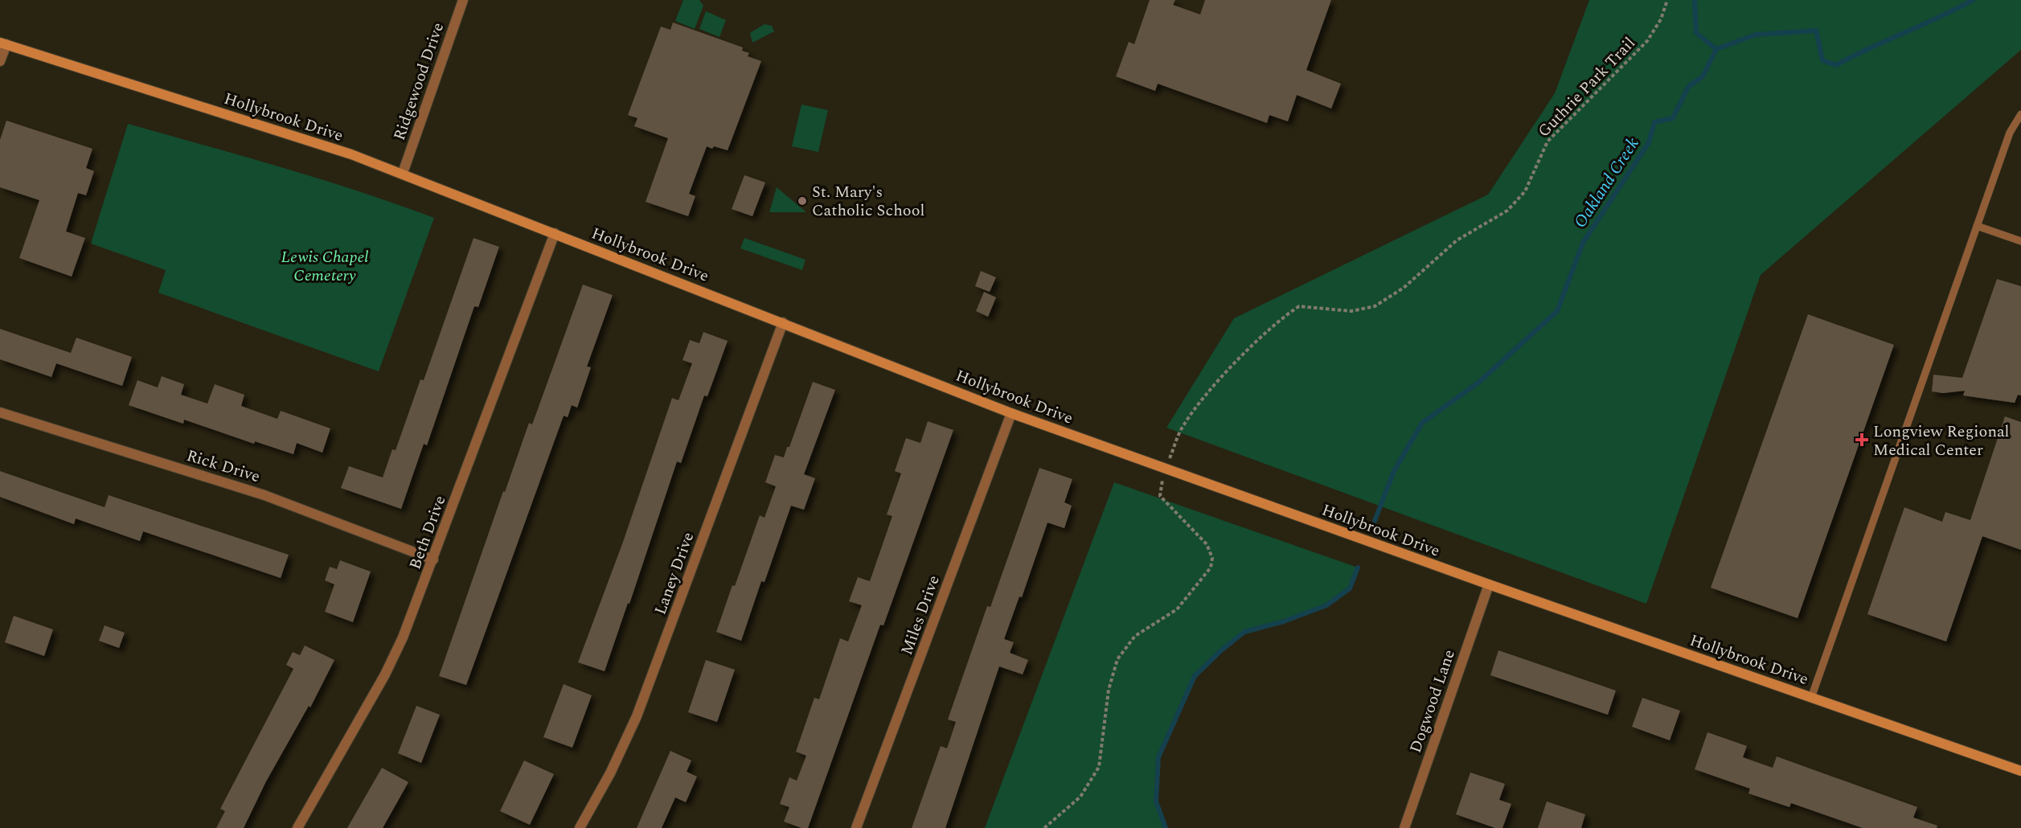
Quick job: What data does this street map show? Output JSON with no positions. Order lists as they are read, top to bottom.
{
  "streets": {
    "main road": ["Hollybrook Drive"],
    "street": [
      "Ridgewood Drive",
      "Rick Drive",
      "Beth Drive",
      "Laney Drive",
      "Miles Drive",
      "Dogwood Lane"
    ],
    "path": ["Guthrie Park Trail"]
  },
  "crossings": [
    ["Ridgewood Drive", "Hollybrook Drive"],
    ["Hollybrook Drive", "Beth Drive"],
    ["Hollybrook Drive", "Laney Drive"],
    ["Hollybrook Drive", "Miles Drive"],
    ["Hollybrook Drive", "Dogwood Lane"],
    ["Rick Drive", "Beth Drive"]
  ],
  "water": ["Oakland Creek"],
  "parks": ["Lewis Chapel Cemetery"],
  "places": {
    "other": ["St. Mary's Catholic School"],
    "health": ["Longview Regional Medical Center"]
  }
}
